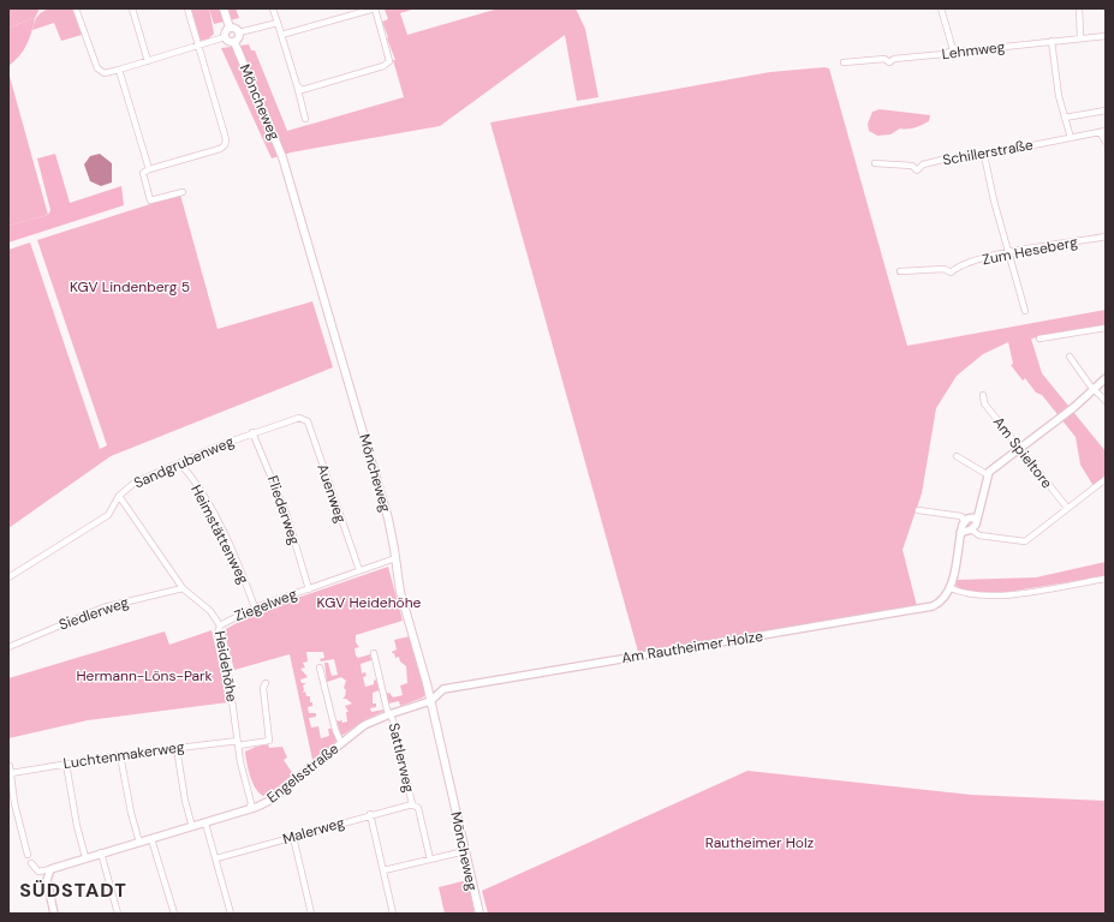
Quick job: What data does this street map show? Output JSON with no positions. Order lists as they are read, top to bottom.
{
  "streets": {
    "main road": ["Möncheweg"],
    "street": [
      "Lehmweg",
      "Schillerstraße",
      "Zum Heseberg",
      "Am Spieltore",
      "Sandgrubenweg",
      "Auenweg",
      "Fliederweg",
      "Heimstättenweg",
      "Ziegelweg",
      "Siedlerweg",
      "Am Rautheimer Holze",
      "Heidehöhe",
      "Luchtenmakerweg",
      "Sattlerweg",
      "Engelsstraße",
      "Malerweg"
    ]
  },
  "crossings": [
    ["Möncheweg", "Ziegelweg"],
    ["Möncheweg", "Am Rautheimer Holze"],
    ["Möncheweg", "Engelsstraße"],
    ["Sandgrubenweg", "Auenweg"],
    ["Sandgrubenweg", "Fliederweg"],
    ["Sandgrubenweg", "Heimstättenweg"],
    ["Sandgrubenweg", "Heidehöhe"],
    ["Auenweg", "Ziegelweg"],
    ["Fliederweg", "Ziegelweg"],
    ["Heimstättenweg", "Ziegelweg"],
    ["Ziegelweg", "Heidehöhe"],
    ["Siedlerweg", "Heidehöhe"],
    ["Am Rautheimer Holze", "Engelsstraße"],
    ["Heidehöhe", "Luchtenmakerweg"],
    ["Heidehöhe", "Engelsstraße"],
    ["Sattlerweg", "Engelsstraße"],
    ["Sattlerweg", "Malerweg"]
  ],
  "districts": ["SÜDSTADT"],
  "parks": [
    "KGV Lindenberg 5",
    "KGV Heidehöhe",
    "Hermann-Löns-Park",
    "Rautheimer Holz"
  ]
}
